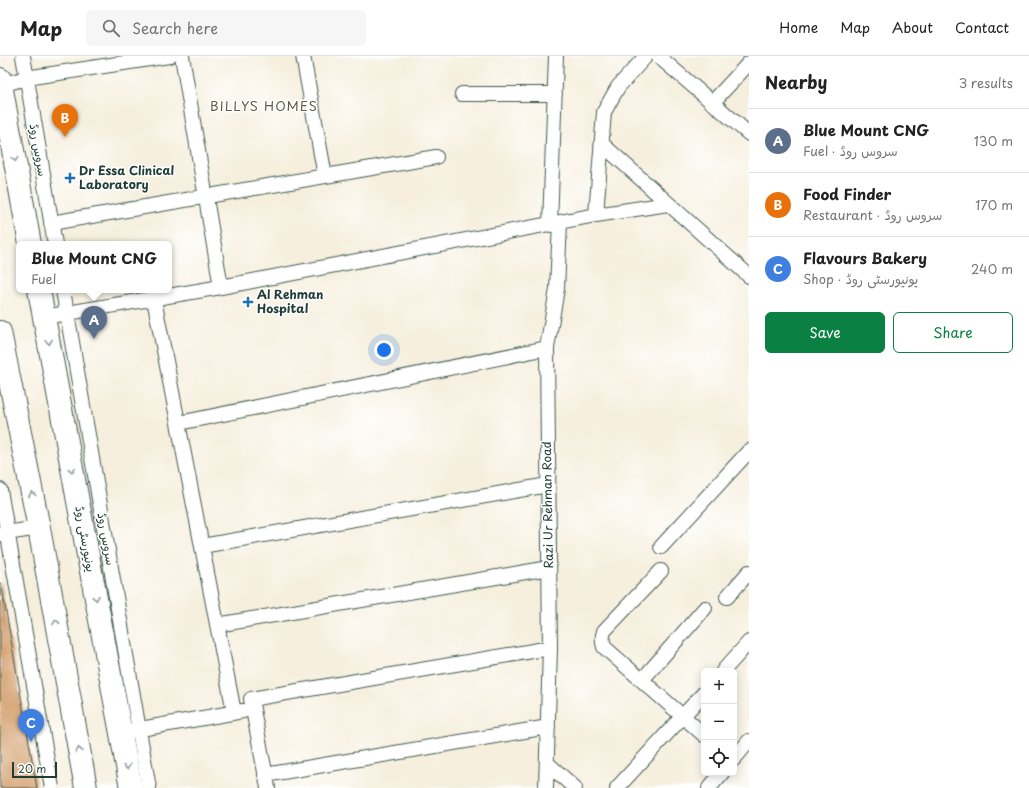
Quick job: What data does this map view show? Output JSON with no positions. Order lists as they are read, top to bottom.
{
  "streets": {
    "main road": ["یونیورسٹی روڈ"],
    "street": ["سروس روڈ", "Razi Ur Rehman Road"]
  },
  "crossings": [
    ["سروس روڈ", "یونیورسٹی روڈ"]
  ],
  "districts": ["BILLYS HOMES"],
  "places": {
    "health": ["Dr Essa Clinical Laboratory", "Al Rehman Hospital"]
  },
  "scale_bar": "20 m",
  "page": {
    "header": "Map",
    "search": "Search here",
    "nav": [
      "Home",
      "Map",
      "About",
      "Contact"
    ],
    "heading": ["Nearby", "3 results"],
    "pins": ["B", "A", "C"],
    "list": [
      {
        "mark": "A",
        "name": "Blue Mount CNG",
        "note": "Fuel · سروس روڈ",
        "value": "130 m"
      },
      {
        "mark": "B",
        "name": "Food Finder",
        "note": "Restaurant · سروس روڈ",
        "value": "170 m"
      },
      {
        "mark": "C",
        "name": "Flavours Bakery",
        "note": "Shop · یونیورسٹی روڈ",
        "value": "240 m"
      }
    ],
    "popup": ["Blue Mount CNG", "Fuel"],
    "buttons": ["Save", "Share"],
    "map_buttons": ["+", "−"],
    "scale": "20 m"
  }
}
